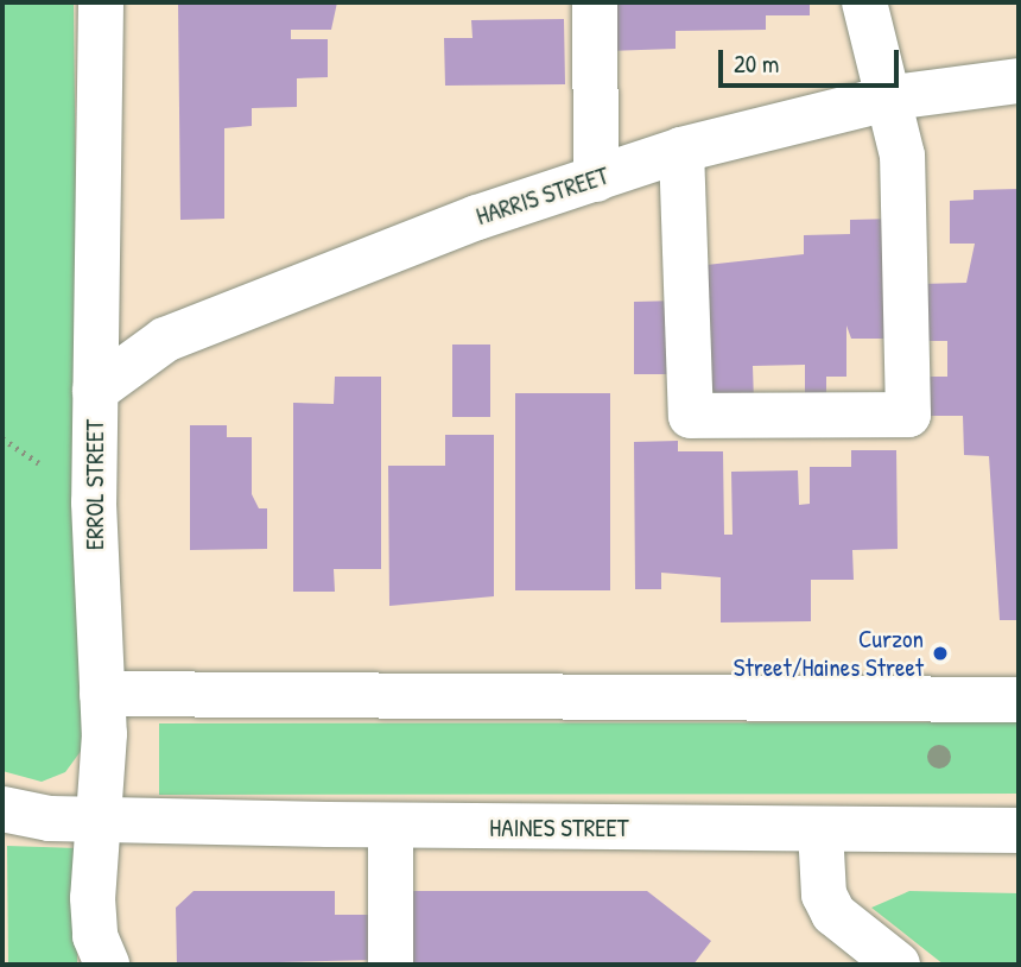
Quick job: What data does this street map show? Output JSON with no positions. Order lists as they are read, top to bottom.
{
  "streets": {
    "street": ["HARRIS STREET", "ERROL STREET", "HAINES STREET"]
  },
  "crossings": [
    ["HARRIS STREET", "ERROL STREET"],
    ["ERROL STREET", "HAINES STREET"]
  ],
  "places": ["Curzon Street/Haines Street"],
  "scale_bar": "20 m"
}
